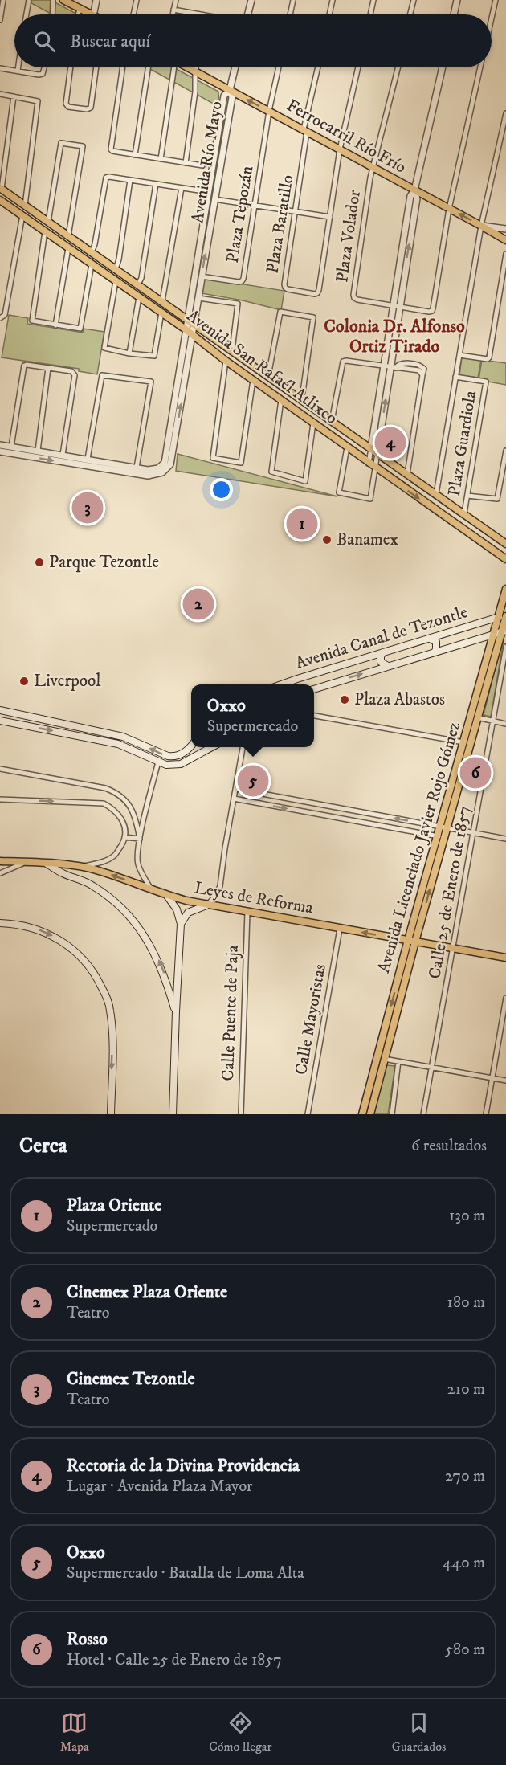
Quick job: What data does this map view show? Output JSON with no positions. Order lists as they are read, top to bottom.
{
  "streets": {
    "main road": [
      "Ferrocarril Río Frío",
      "Avenida San Rafaél Atlixco",
      "Avenida Canal de Tezontle",
      "Avenida Licenciado Javier Rojo Gómez",
      "Leyes de Reforma"
    ],
    "street": [
      "Avenida Río Mayo",
      "Plaza Tepozán",
      "Plaza Baratillo",
      "Plaza Volador",
      "Plaza Guardiola",
      "Calle 25 de Enero de 1857",
      "Calle Puente de Paja",
      "Calle Mayoristas"
    ]
  },
  "crossings": [
    ["Ferrocarril Río Frío", "Avenida Río Mayo"],
    ["Ferrocarril Río Frío", "Plaza Tepozán"],
    ["Ferrocarril Río Frío", "Plaza Baratillo"],
    ["Ferrocarril Río Frío", "Plaza Volador"],
    ["Avenida Río Mayo", "Plaza Tepozán"],
    ["Avenida Río Mayo", "Avenida San Rafaél Atlixco"],
    ["Avenida San Rafaél Atlixco", "Plaza Guardiola"],
    ["Avenida Canal de Tezontle", "Avenida Licenciado Javier Rojo Gómez"],
    ["Avenida Licenciado Javier Rojo Gómez", "Leyes de Reforma"],
    ["Calle 25 de Enero de 1857", "Leyes de Reforma"],
    ["Leyes de Reforma", "Calle Puente de Paja"],
    ["Leyes de Reforma", "Calle Mayoristas"]
  ],
  "districts": ["Colonia Dr. Alfonso Ortiz Tirado"],
  "places": [
    "Banamex",
    "Parque Tezontle",
    "Liverpool",
    "Plaza Abastos"
  ],
  "page": {
    "search": "Buscar aquí",
    "pins": [
      "4",
      "3",
      "1",
      "2",
      "6",
      "5"
    ],
    "popup": ["Oxxo", "Supermercado"],
    "heading": ["Cerca", "6 resultados"],
    "list": [
      {
        "mark": "1",
        "name": "Plaza Oriente",
        "note": "Supermercado",
        "value": "130 m"
      },
      {
        "mark": "2",
        "name": "Cinemex Plaza Oriente",
        "note": "Teatro",
        "value": "180 m"
      },
      {
        "mark": "3",
        "name": "Cinemex Tezontle",
        "note": "Teatro",
        "value": "210 m"
      },
      {
        "mark": "4",
        "name": "Rectoria de la Divina Providencia",
        "note": "Lugar · Avenida Plaza Mayor",
        "value": "270 m"
      },
      {
        "mark": "5",
        "name": "Oxxo",
        "note": "Supermercado · Batalla de Loma Alta",
        "value": "440 m"
      },
      {
        "mark": "6",
        "name": "Rosso",
        "note": "Hotel · Calle 25 de Enero de 1857",
        "value": "580 m"
      }
    ],
    "nav": ["Mapa", "Cómo llegar", "Guardados"]
  }
}
